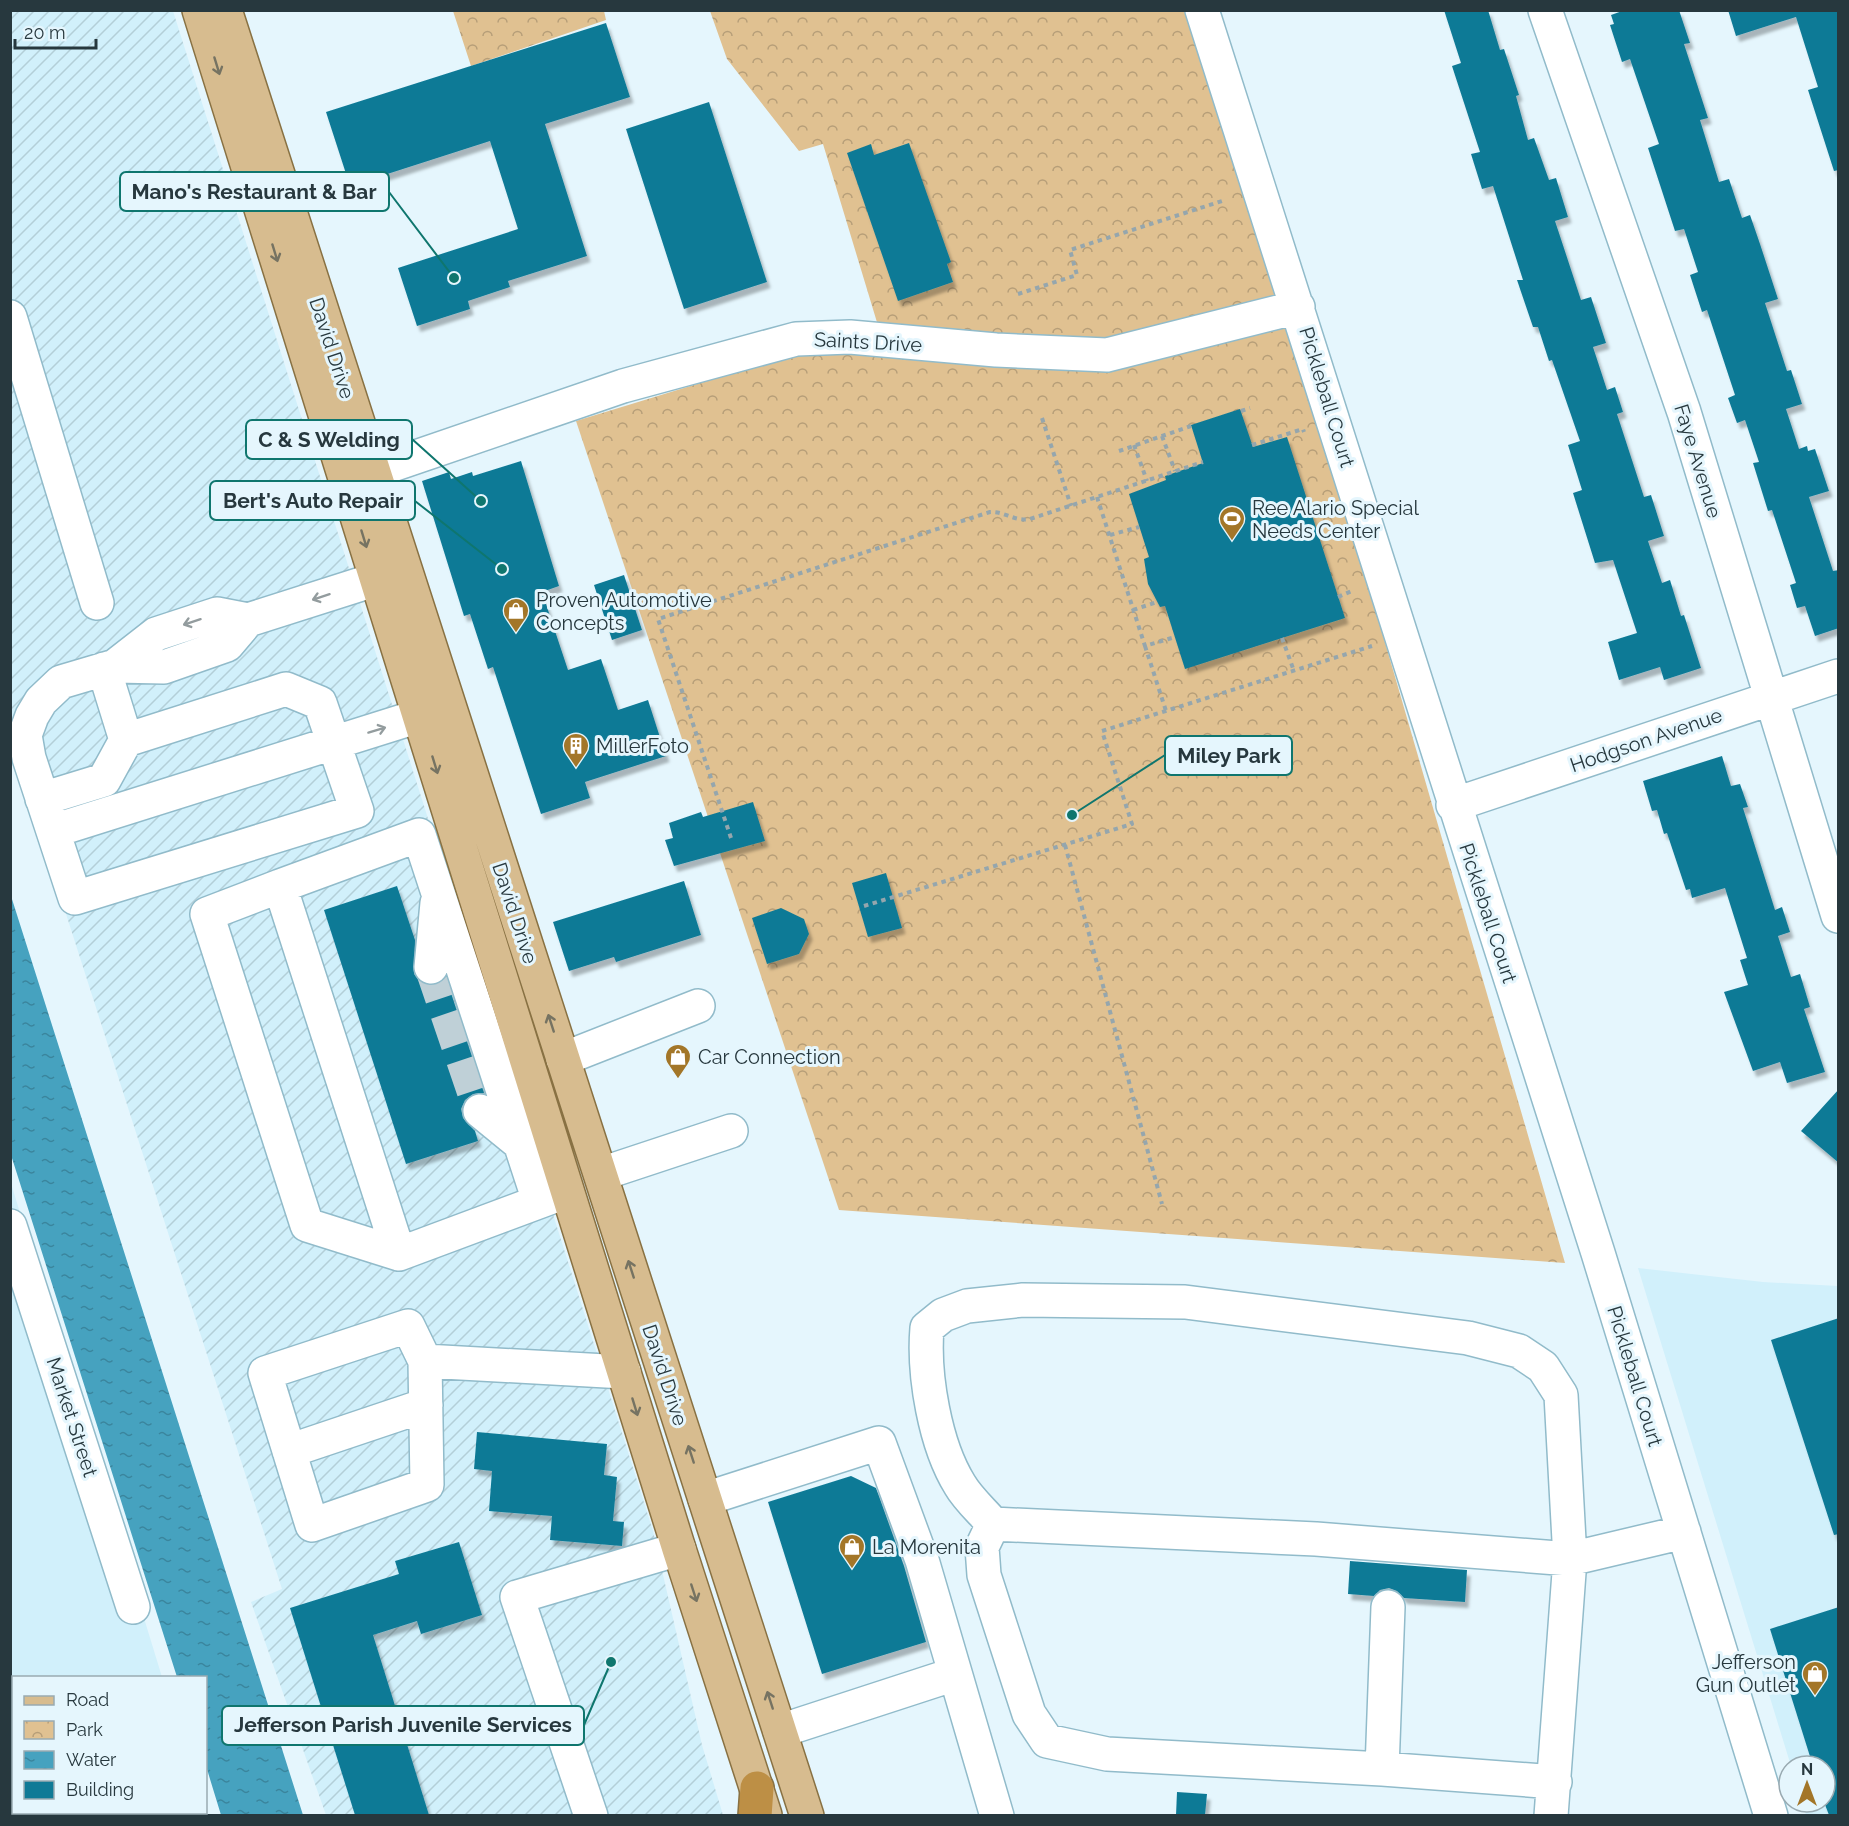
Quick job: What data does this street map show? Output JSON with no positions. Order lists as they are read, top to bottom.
{
  "streets": {
    "main road": ["David Drive"],
    "street": [
      "Saints Drive",
      "Pickleball Court",
      "Faye Avenue",
      "Hodgson Avenue",
      "Market Street"
    ]
  },
  "crossings": [
    ["Saints Drive", "David Drive"],
    ["Saints Drive", "Pickleball Court"],
    ["Pickleball Court", "Hodgson Avenue"],
    ["Faye Avenue", "Hodgson Avenue"]
  ],
  "places": {
    "other": [
      "Mano's Restaurant & Bar",
      "C & S Welding",
      "Bert's Auto Repair",
      "Miley Park",
      "Jefferson Parish Juvenile Services"
    ],
    "sports": ["Ree Alario Special Needs Center"],
    "shop": [
      "Proven Automotive Concepts",
      "Car Connection",
      "La Morenita",
      "Jefferson Gun Outlet"
    ],
    "building": ["MillerFoto"]
  },
  "legend": [
    "Road",
    "Park",
    "Water",
    "Building"
  ],
  "scale_bar": "20 m",
  "north": "top"
}
